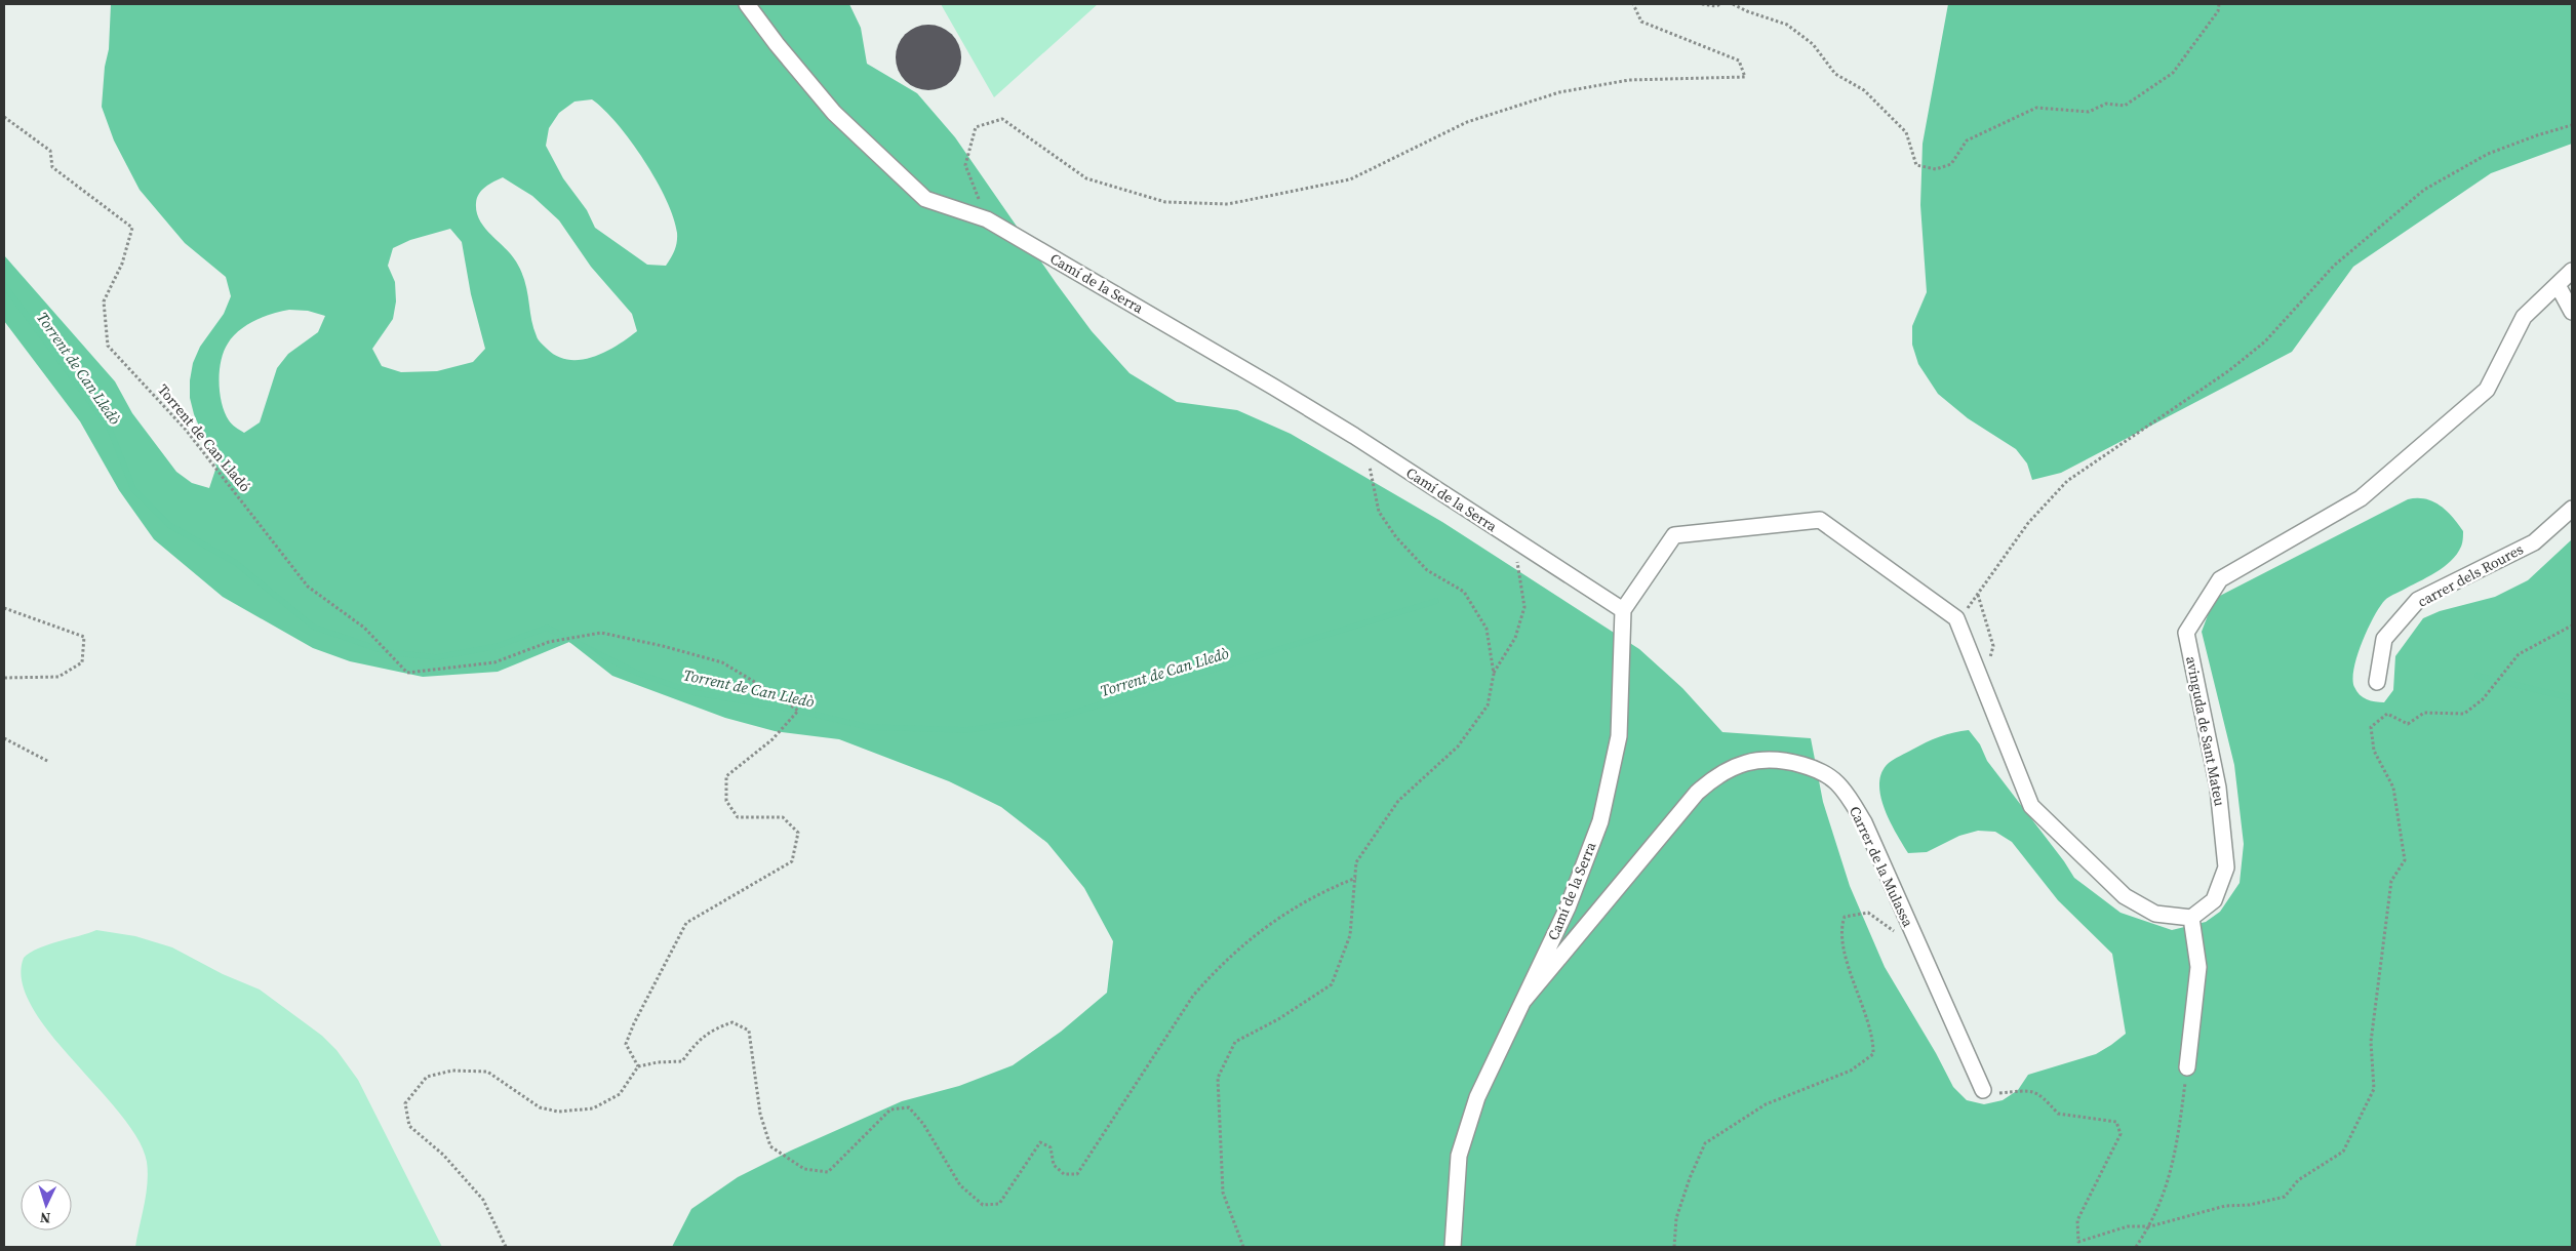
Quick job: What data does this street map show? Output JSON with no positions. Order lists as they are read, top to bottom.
{
  "streets": {
    "street": [
      "Camí de la Serra",
      "carrer dels Roures",
      "avinguda de Sant Mateu",
      "Carrer de la Mulassa"
    ],
    "path": ["Torrent de Can Lladó"]
  },
  "crossings": [
    ["Camí de la Serra", "Carrer de la Mulassa"]
  ],
  "water": ["Torrent de Can Lledò"],
  "north": "bottom"
}
